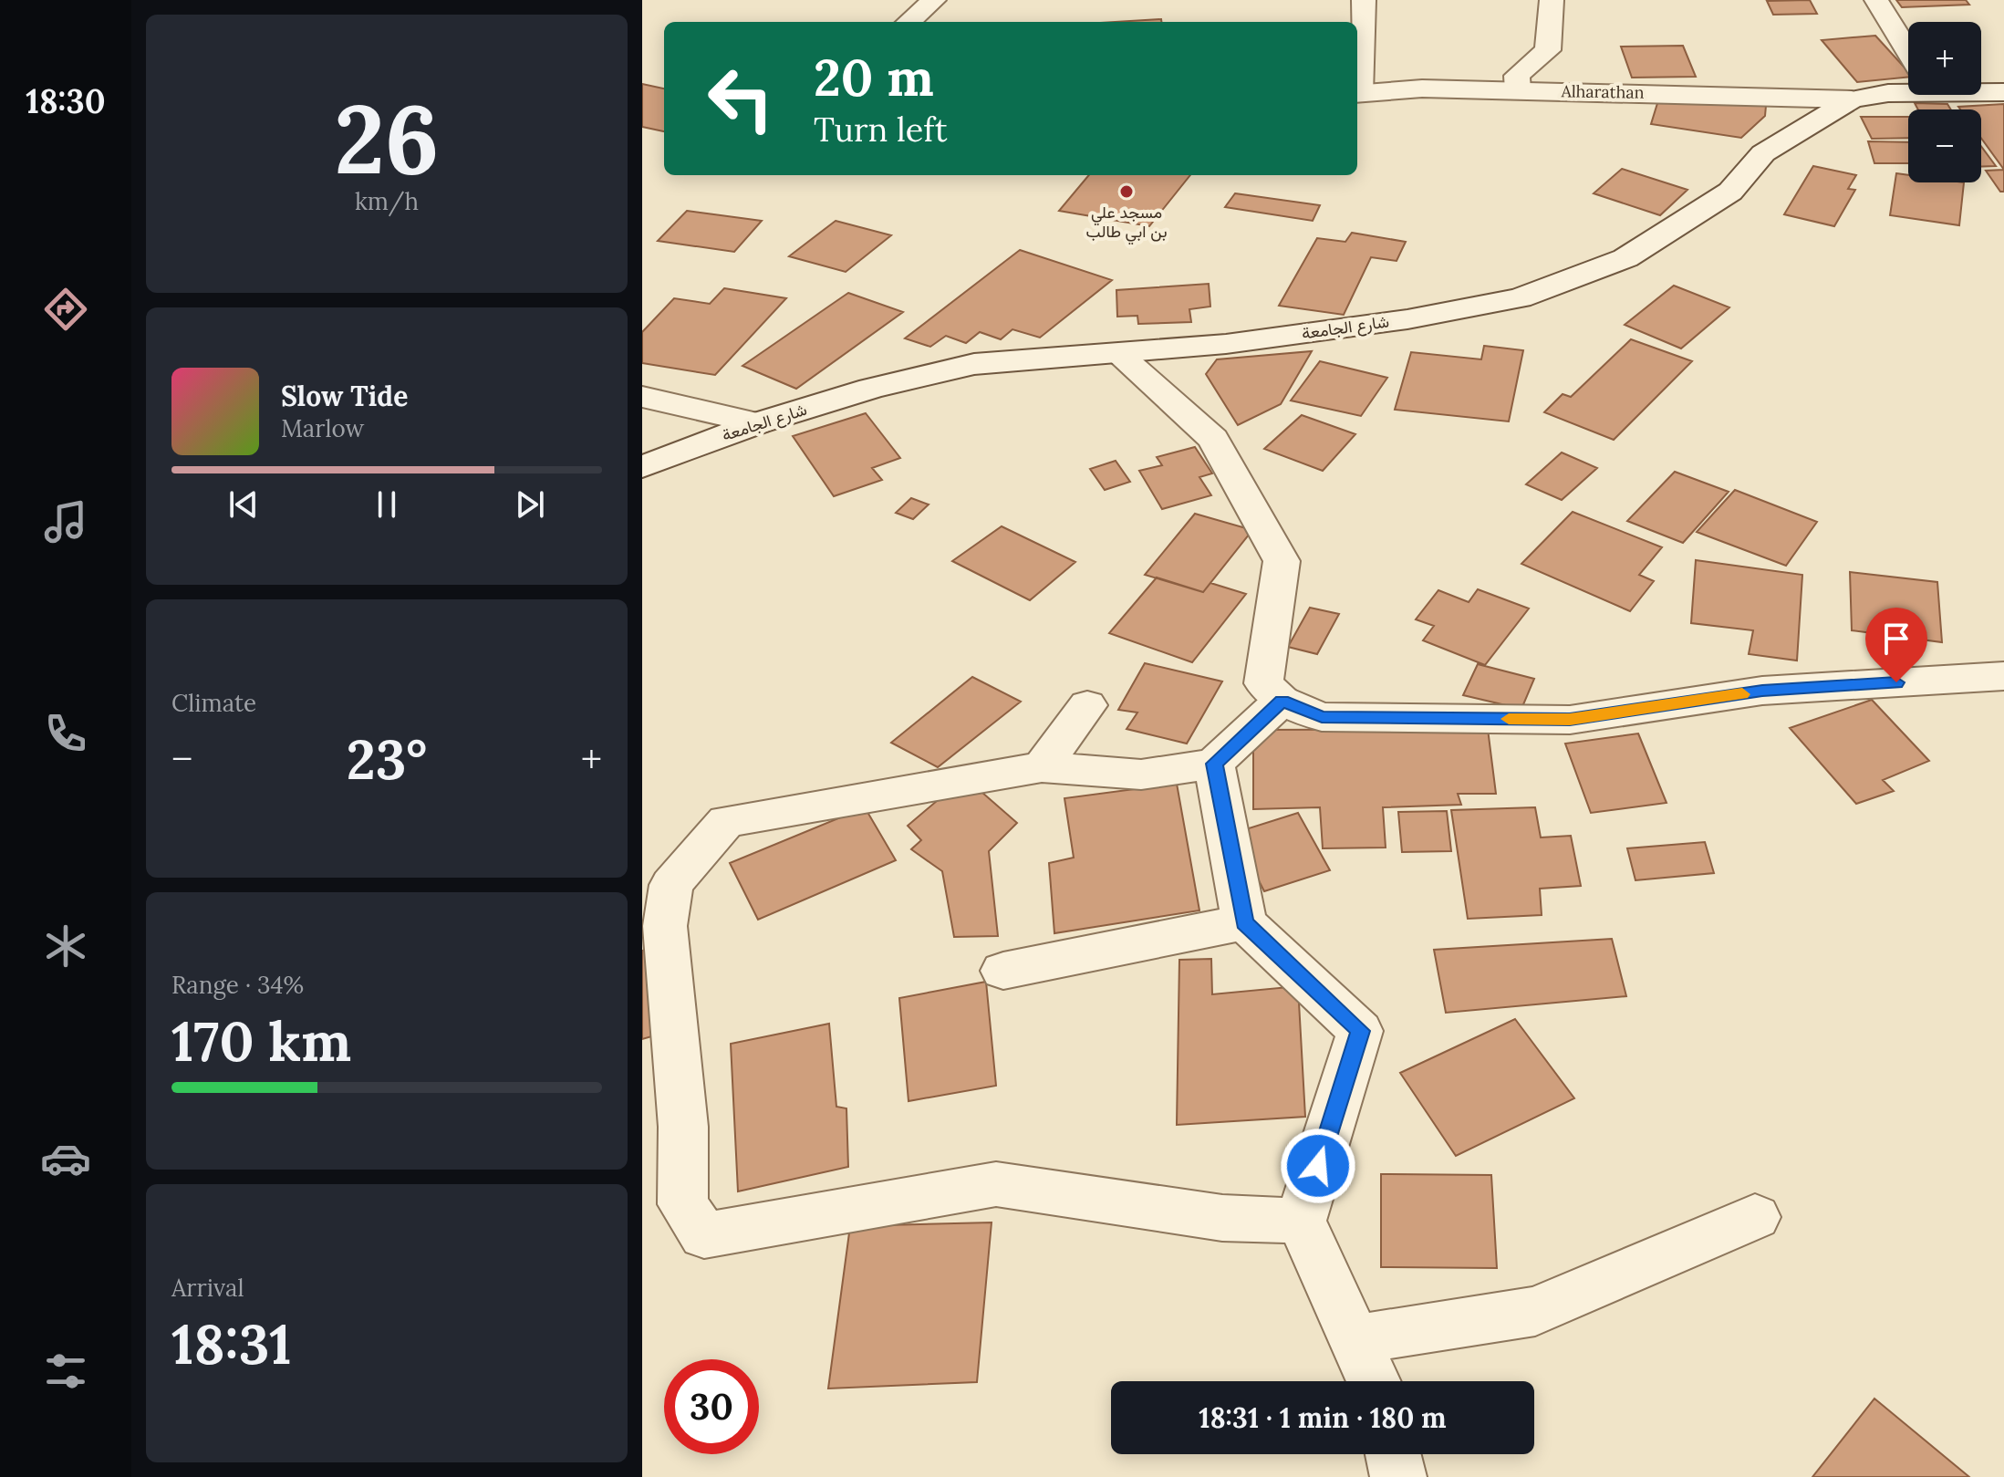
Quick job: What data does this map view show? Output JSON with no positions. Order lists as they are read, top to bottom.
{
  "streets": {
    "street": ["Alharathan", "شارع الجامعة"]
  },
  "crossings": [
    ["Alharathan", "شارع الجامعة"]
  ],
  "places": ["مسجد علي بن ابي طالب"],
  "page": {
    "tabs": "18:30",
    "tile": [
      ["26", "km/h"],
      "Climate",
      ["Range · 34%", "170 km"],
      ["Arrival", "18:31"]
    ],
    "map_buttons": ["+", "−"],
    "turn": ["20 m", "Turn left"],
    "song": ["Slow Tide", "Marlow"],
    "heat": ["−", "23°", "+"],
    "limit": "30",
    "trip": "18:31 · 1 min · 180 m"
  }
}
